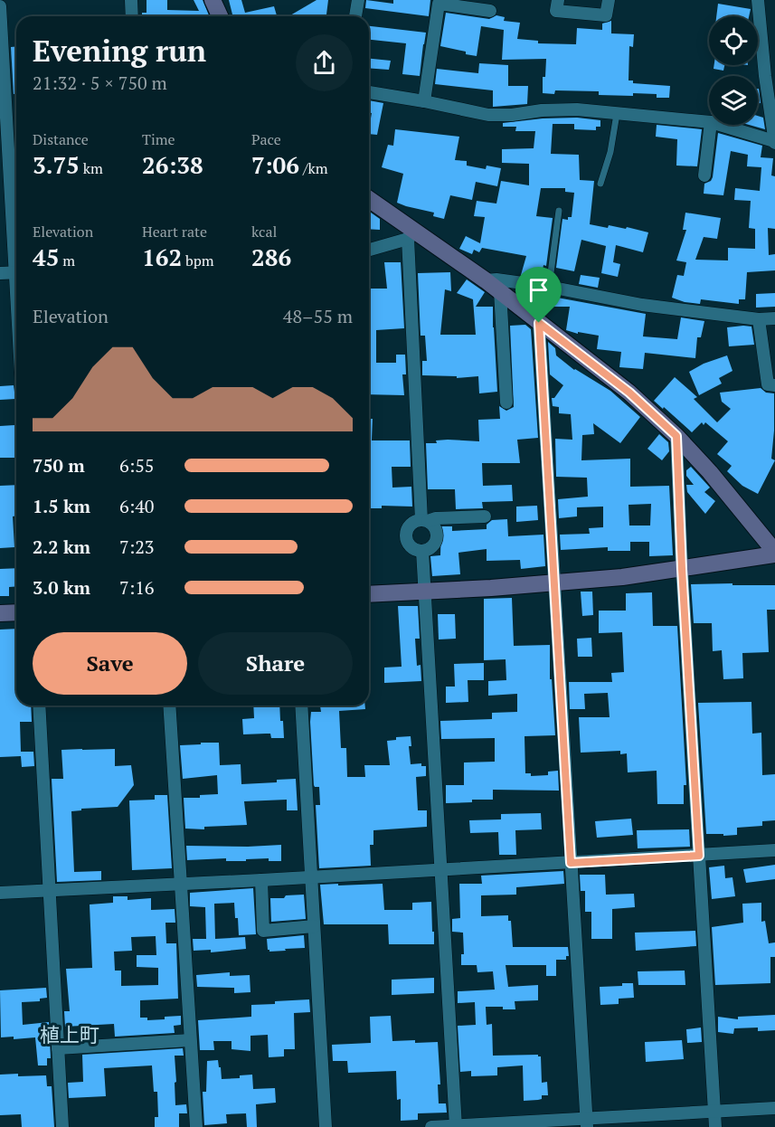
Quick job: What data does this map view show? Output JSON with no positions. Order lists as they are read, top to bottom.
{
  "districts": ["植上町"],
  "page": {
    "heading": ["Evening run", "21:32 · 5 × 750 m"],
    "stats": [
      ["Distance", "3.75 km"],
      ["Time", "26:38"],
      ["Pace", "7:06 /km"],
      ["Elevation", "45 m"],
      ["Heart rate", "162 bpm"],
      ["kcal", "286"]
    ],
    "chart": ["Elevation", "48–55 m"],
    "list": [
      {
        "name": "750 m",
        "note": "6:55"
      },
      {
        "name": "1.5 km",
        "note": "6:40"
      },
      {
        "name": "2.2 km",
        "note": "7:23"
      },
      {
        "name": "3.0 km",
        "note": "7:16"
      }
    ],
    "buttons": ["Save", "Share"]
  }
}
